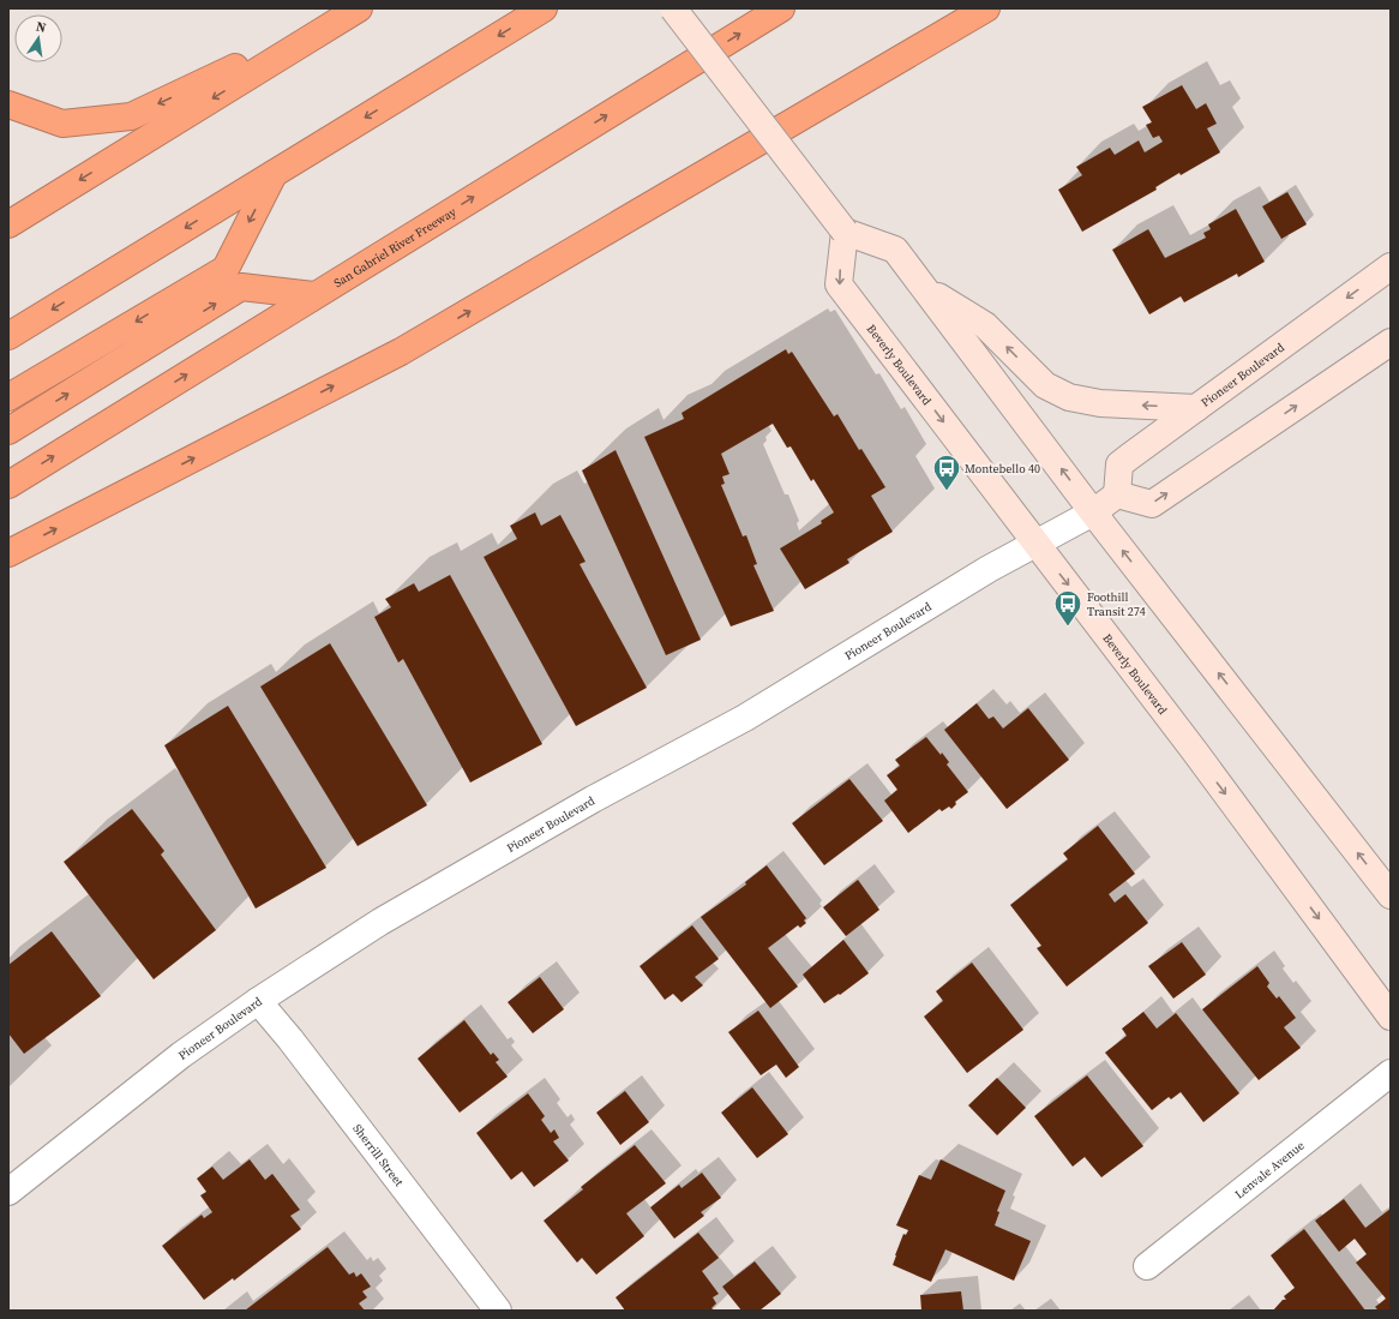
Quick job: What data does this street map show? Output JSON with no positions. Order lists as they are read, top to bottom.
{
  "streets": {
    "highway": ["San Gabriel River Freeway"],
    "main road": ["Beverly Boulevard", "Pioneer Boulevard"],
    "street": ["Sherrill Street", "Lenvale Avenue"]
  },
  "crossings": [
    ["Beverly Boulevard", "Pioneer Boulevard"],
    ["Pioneer Boulevard", "Sherrill Street"]
  ],
  "places": {
    "bus stop": ["Montebello 40", "Foothill Transit 274"]
  },
  "north": "top"
}
